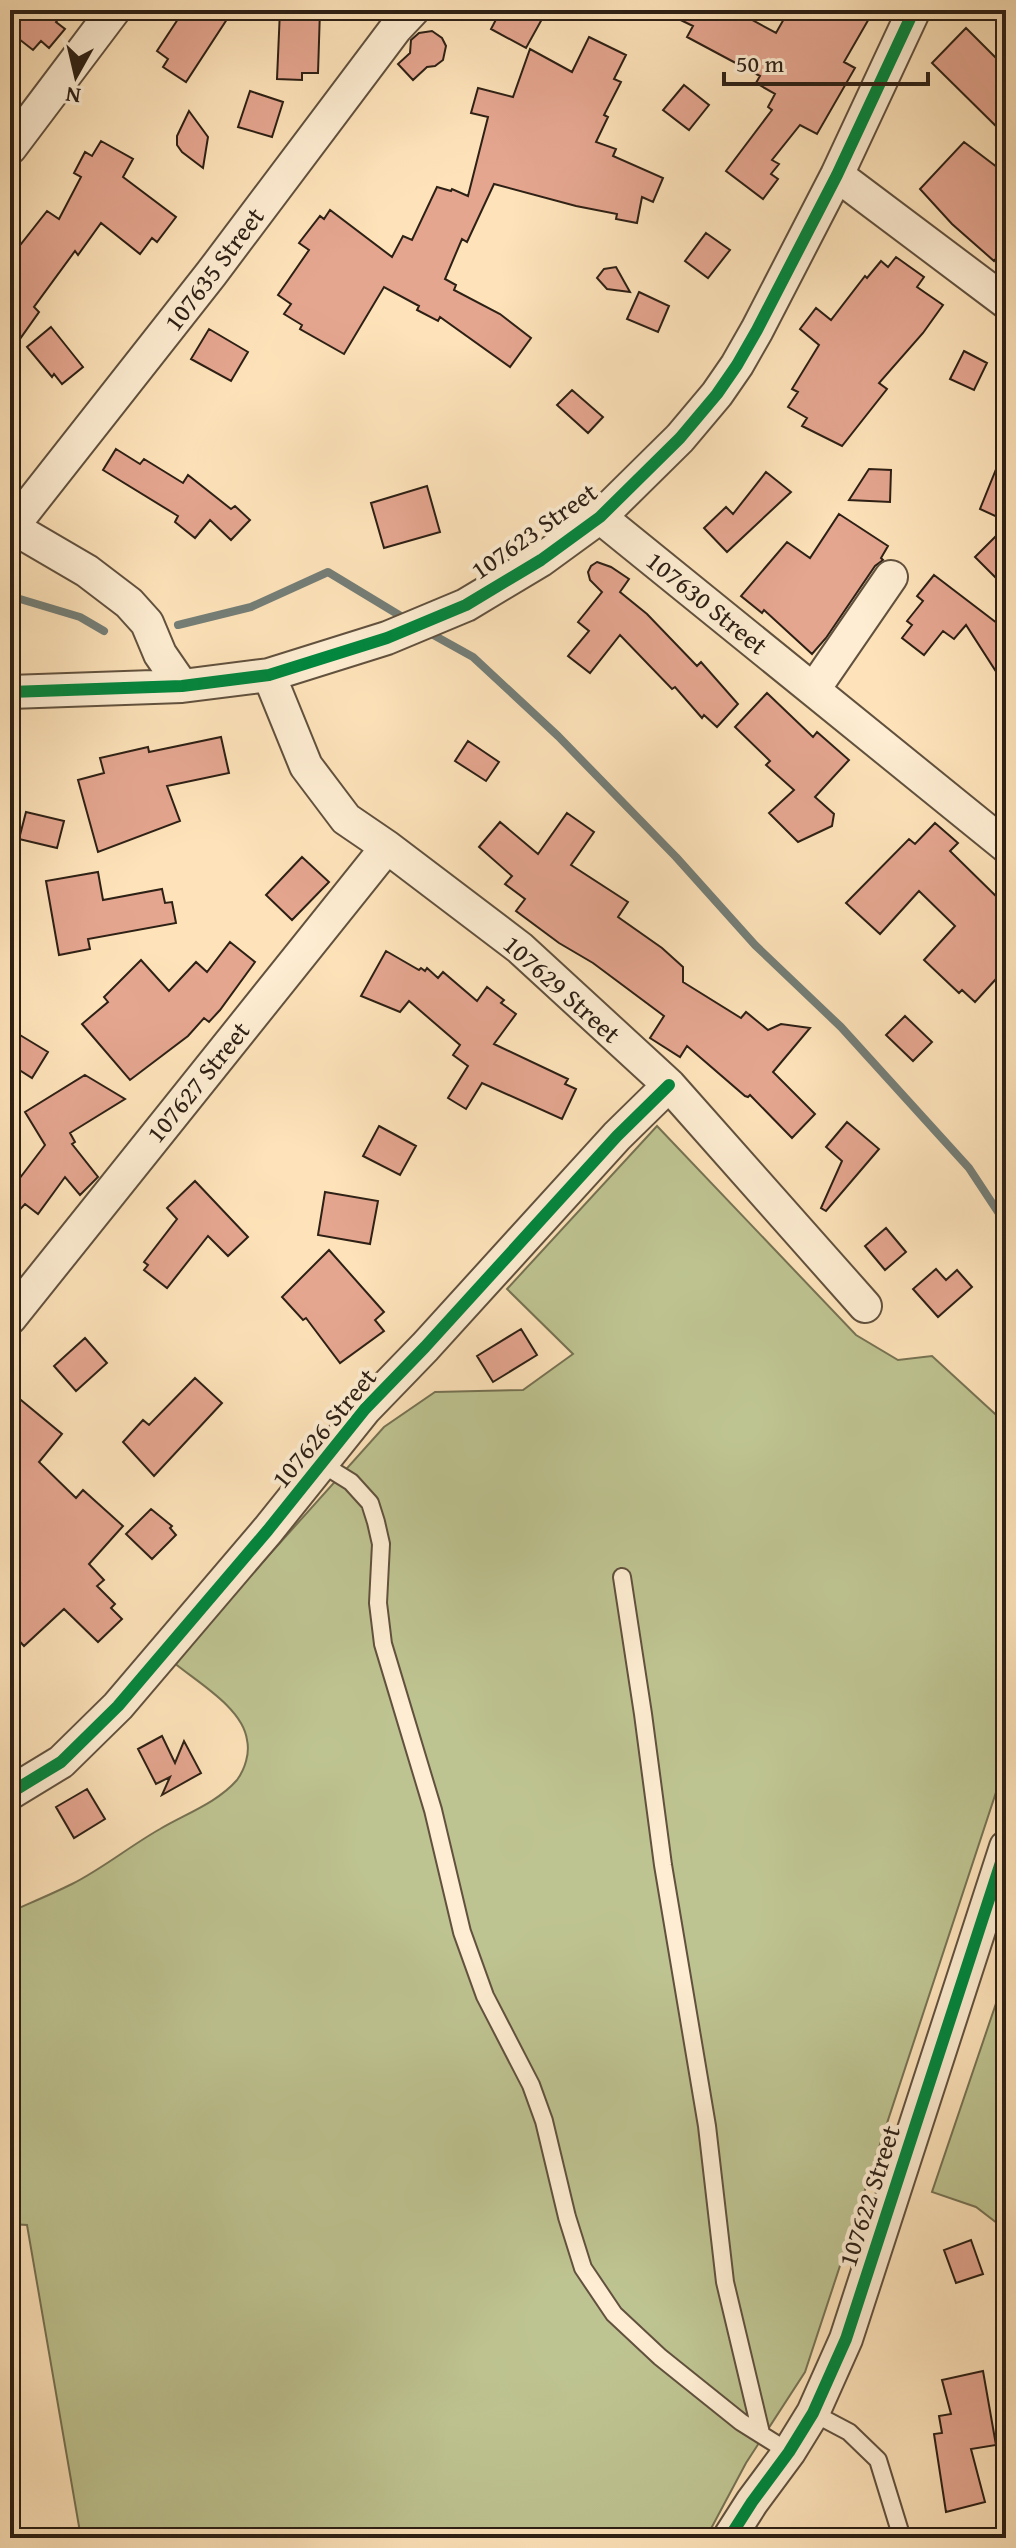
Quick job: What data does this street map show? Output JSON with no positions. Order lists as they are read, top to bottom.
{
  "streets": {
    "street": [
      "107635 Street",
      "107623 Street",
      "107630 Street",
      "107629 Street",
      "107627 Street",
      "107626 Street",
      "107622 Street"
    ]
  },
  "crossings": [
    ["107623 Street", "107630 Street"],
    ["107623 Street", "107629 Street"],
    ["107629 Street", "107627 Street"],
    ["107629 Street", "107626 Street"]
  ],
  "scale_bar": "50 m",
  "north": "bottom"
}
